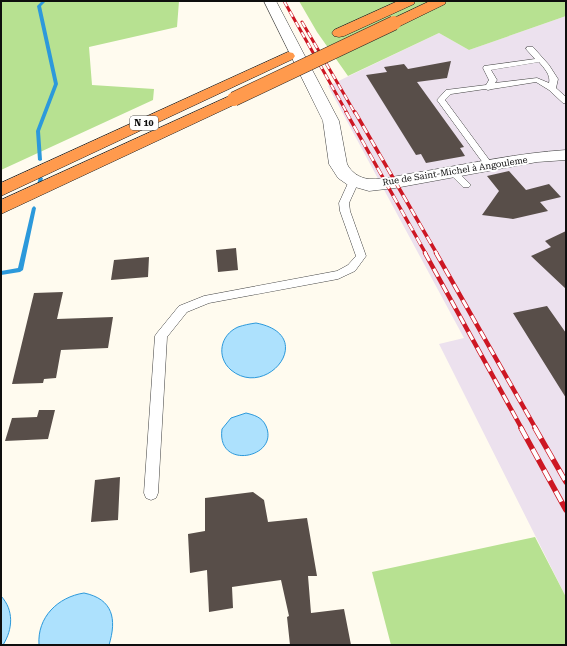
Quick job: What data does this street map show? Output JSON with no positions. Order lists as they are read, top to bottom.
{
  "streets": {
    "highway": ["N 10"],
    "street": ["Rue de Saint-Michel à Angouleme"]
  }
}
